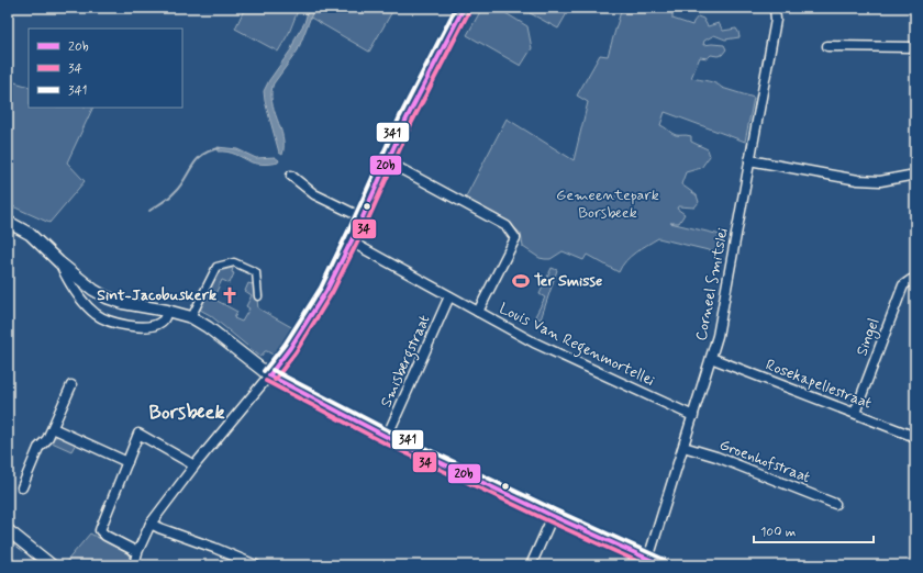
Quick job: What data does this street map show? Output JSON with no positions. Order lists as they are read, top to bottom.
{
  "streets": {
    "street": [
      "Corneel Smitslei",
      "Singel",
      "Louis Van Regenmortellei",
      "Smisbergstraat",
      "Rosekapellestraat",
      "Groenhofstraat"
    ]
  },
  "crossings": [
    ["Corneel Smitslei", "Louis Van Regenmortellei"],
    ["Corneel Smitslei", "Rosekapellestraat"],
    ["Corneel Smitslei", "Groenhofstraat"],
    ["Singel", "Rosekapellestraat"],
    ["Louis Van Regenmortellei", "Smisbergstraat"]
  ],
  "districts": ["Borsbeek"],
  "parks": ["Gemeentepark Borsbeek"],
  "places": {
    "sports": ["Ter Smisse"],
    "church": ["Sint-Jacobuskerk"]
  },
  "lines": ["transit line 20b", "transit line 341", "transit line 34"],
  "legend": ["20b", "34", "341"],
  "scale_bar": "100 m"
}
